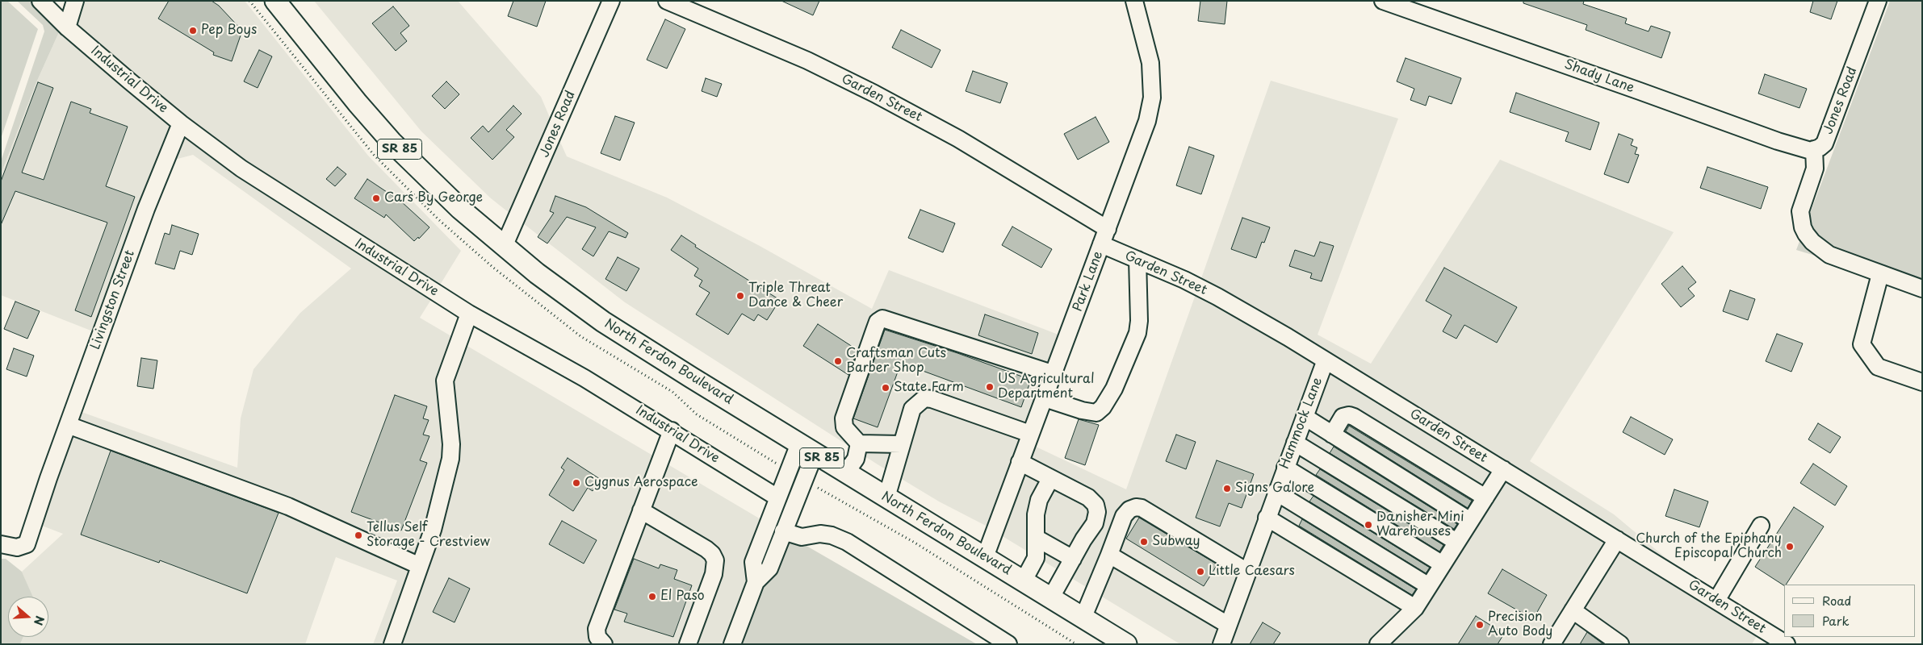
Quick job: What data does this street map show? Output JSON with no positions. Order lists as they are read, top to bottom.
{
  "streets": {
    "main road": ["SR 85", "North Ferdon Boulevard"],
    "street": [
      "Shady Lane",
      "Industrial Drive",
      "Garden Street",
      "Jones Road",
      "Park Lane",
      "Livingston Street",
      "Hammock Lane"
    ]
  },
  "crossings": [
    ["Shady Lane", "Jones Road"],
    ["Industrial Drive", "Livingston Street"],
    ["Garden Street", "Park Lane"],
    ["Garden Street", "Hammock Lane"],
    ["Jones Road", "North Ferdon Boulevard"],
    ["Park Lane", "North Ferdon Boulevard"]
  ],
  "places": [
    "Pep Boys",
    "Cars By George",
    "Triple Threat Dance & Cheer",
    "Craftsman Cuts Barber Shop",
    "US Agricultural Department",
    "State Farm",
    "Cygnus Aerospace",
    "Signs Galore",
    "Danisher Mini Warehouses",
    "Tellus Self Storage - Crestview",
    "Subway",
    "Church of the Epiphany Episcopal Church",
    "Little Caesars",
    "El Paso",
    "Precision Auto Body"
  ],
  "legend": ["Road", "Park"],
  "north": "right"
}
